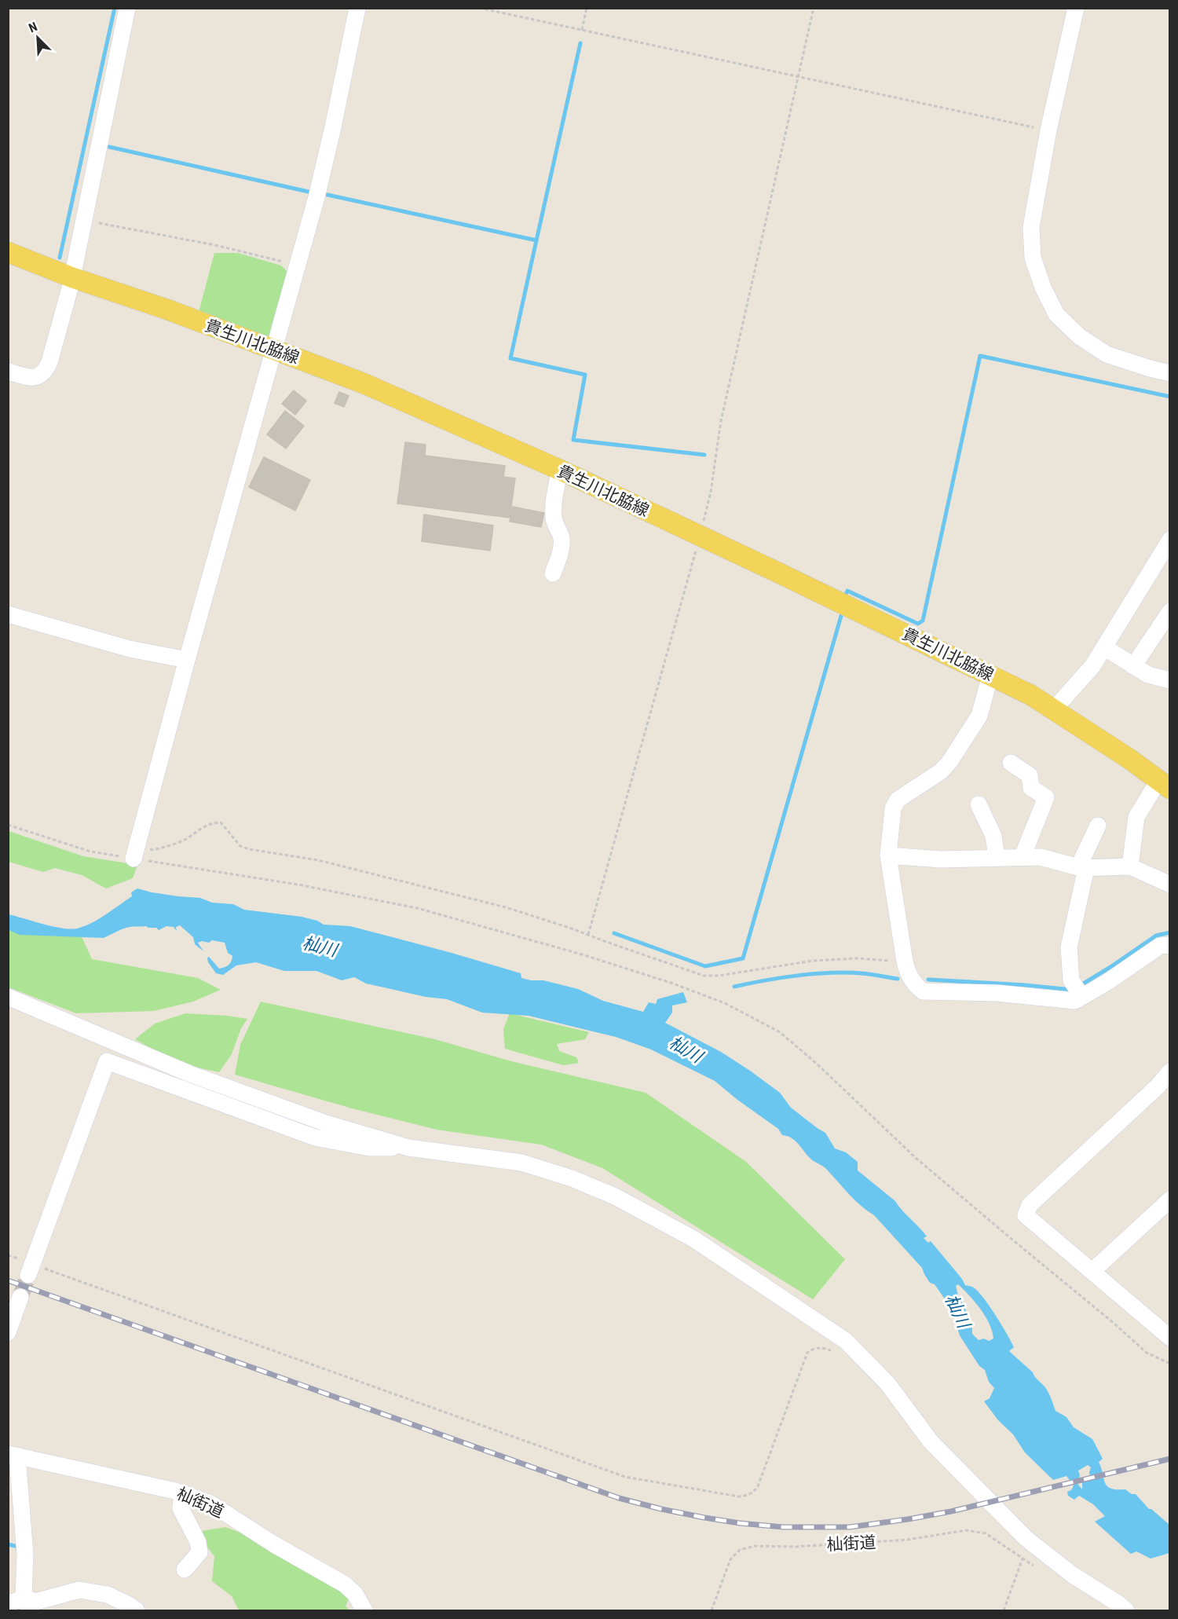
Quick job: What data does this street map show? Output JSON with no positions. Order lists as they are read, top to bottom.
{
  "streets": {
    "main road": ["貴生川北脇線"],
    "street": ["杣街道"]
  },
  "water": ["杣川"],
  "north": "top left"
}
